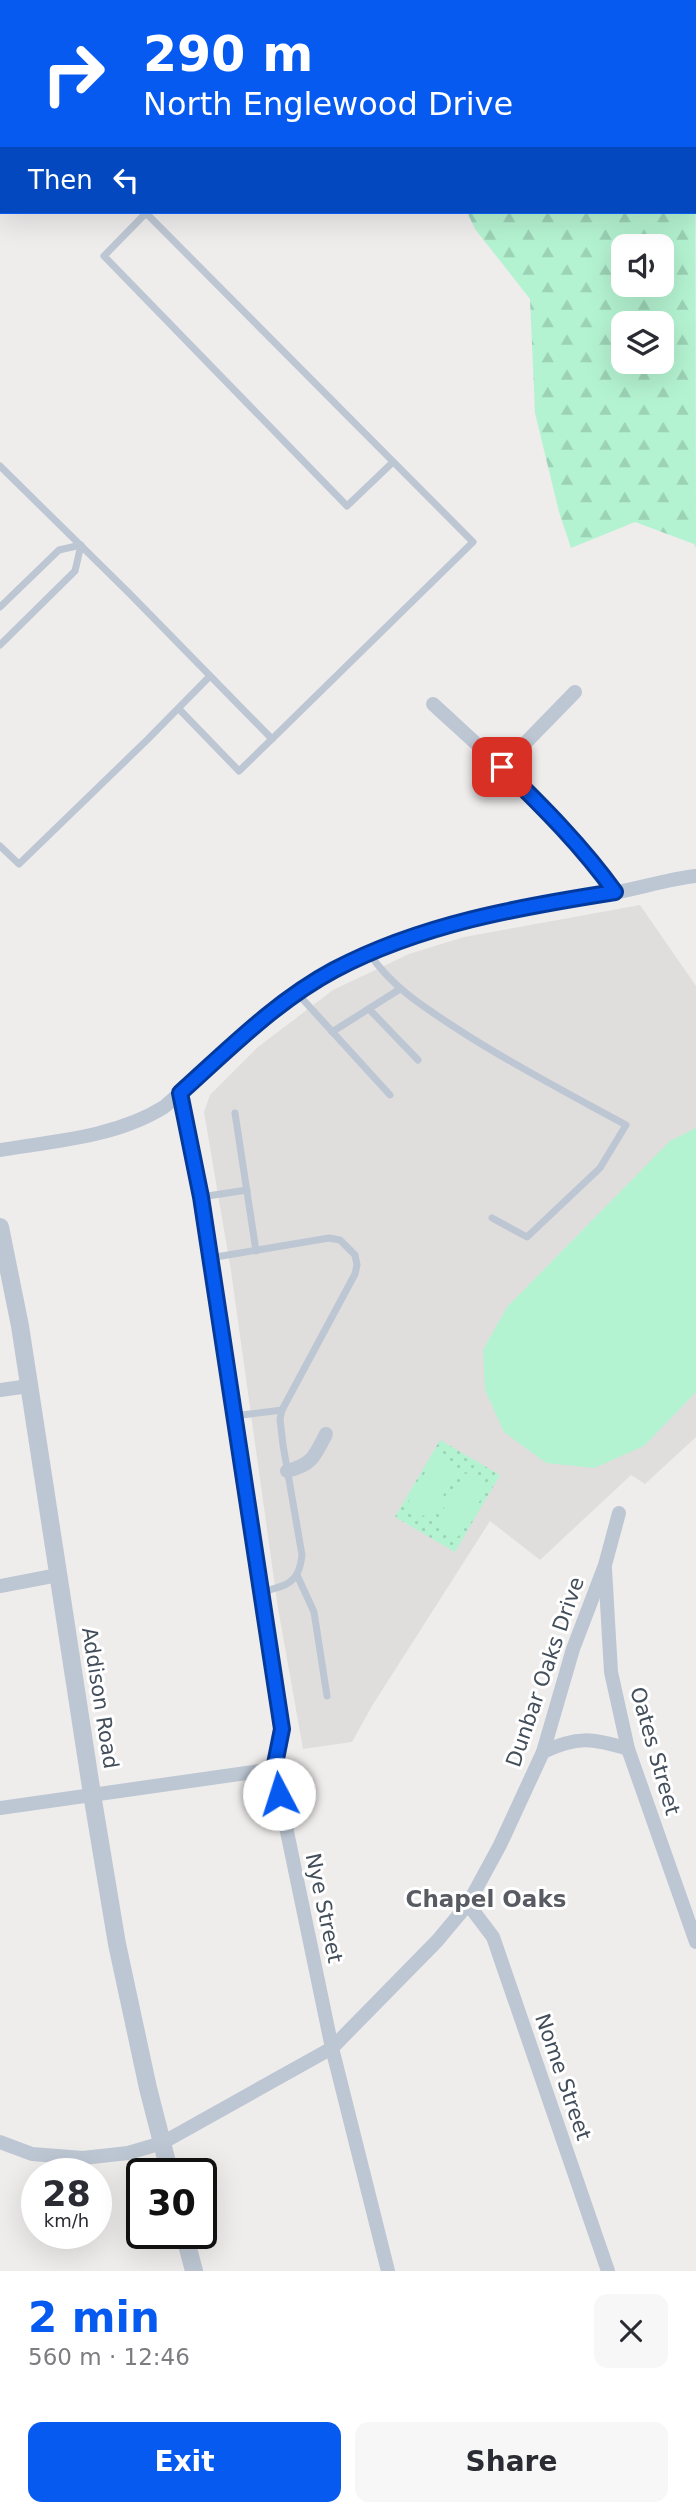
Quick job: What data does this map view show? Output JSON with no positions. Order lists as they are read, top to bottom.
{
  "streets": {
    "street": [
      "Dunbar Oaks Drive",
      "Addison Road",
      "Oates Street",
      "Nye Street",
      "Nome Street"
    ]
  },
  "crossings": [
    ["Dunbar Oaks Drive", "Addison Road"],
    ["Dunbar Oaks Drive", "Oates Street"],
    ["Dunbar Oaks Drive", "Nye Street"],
    ["Dunbar Oaks Drive", "Nome Street"]
  ],
  "districts": ["Chapel Oaks"],
  "page": {
    "turn": ["290 m", "North Englewood Drive"],
    "then": "Then",
    "speed": "28 km/h",
    "limit": "30",
    "heading": ["2 min", "560 m · 12:46"],
    "buttons": ["Exit", "Share"]
  }
}
